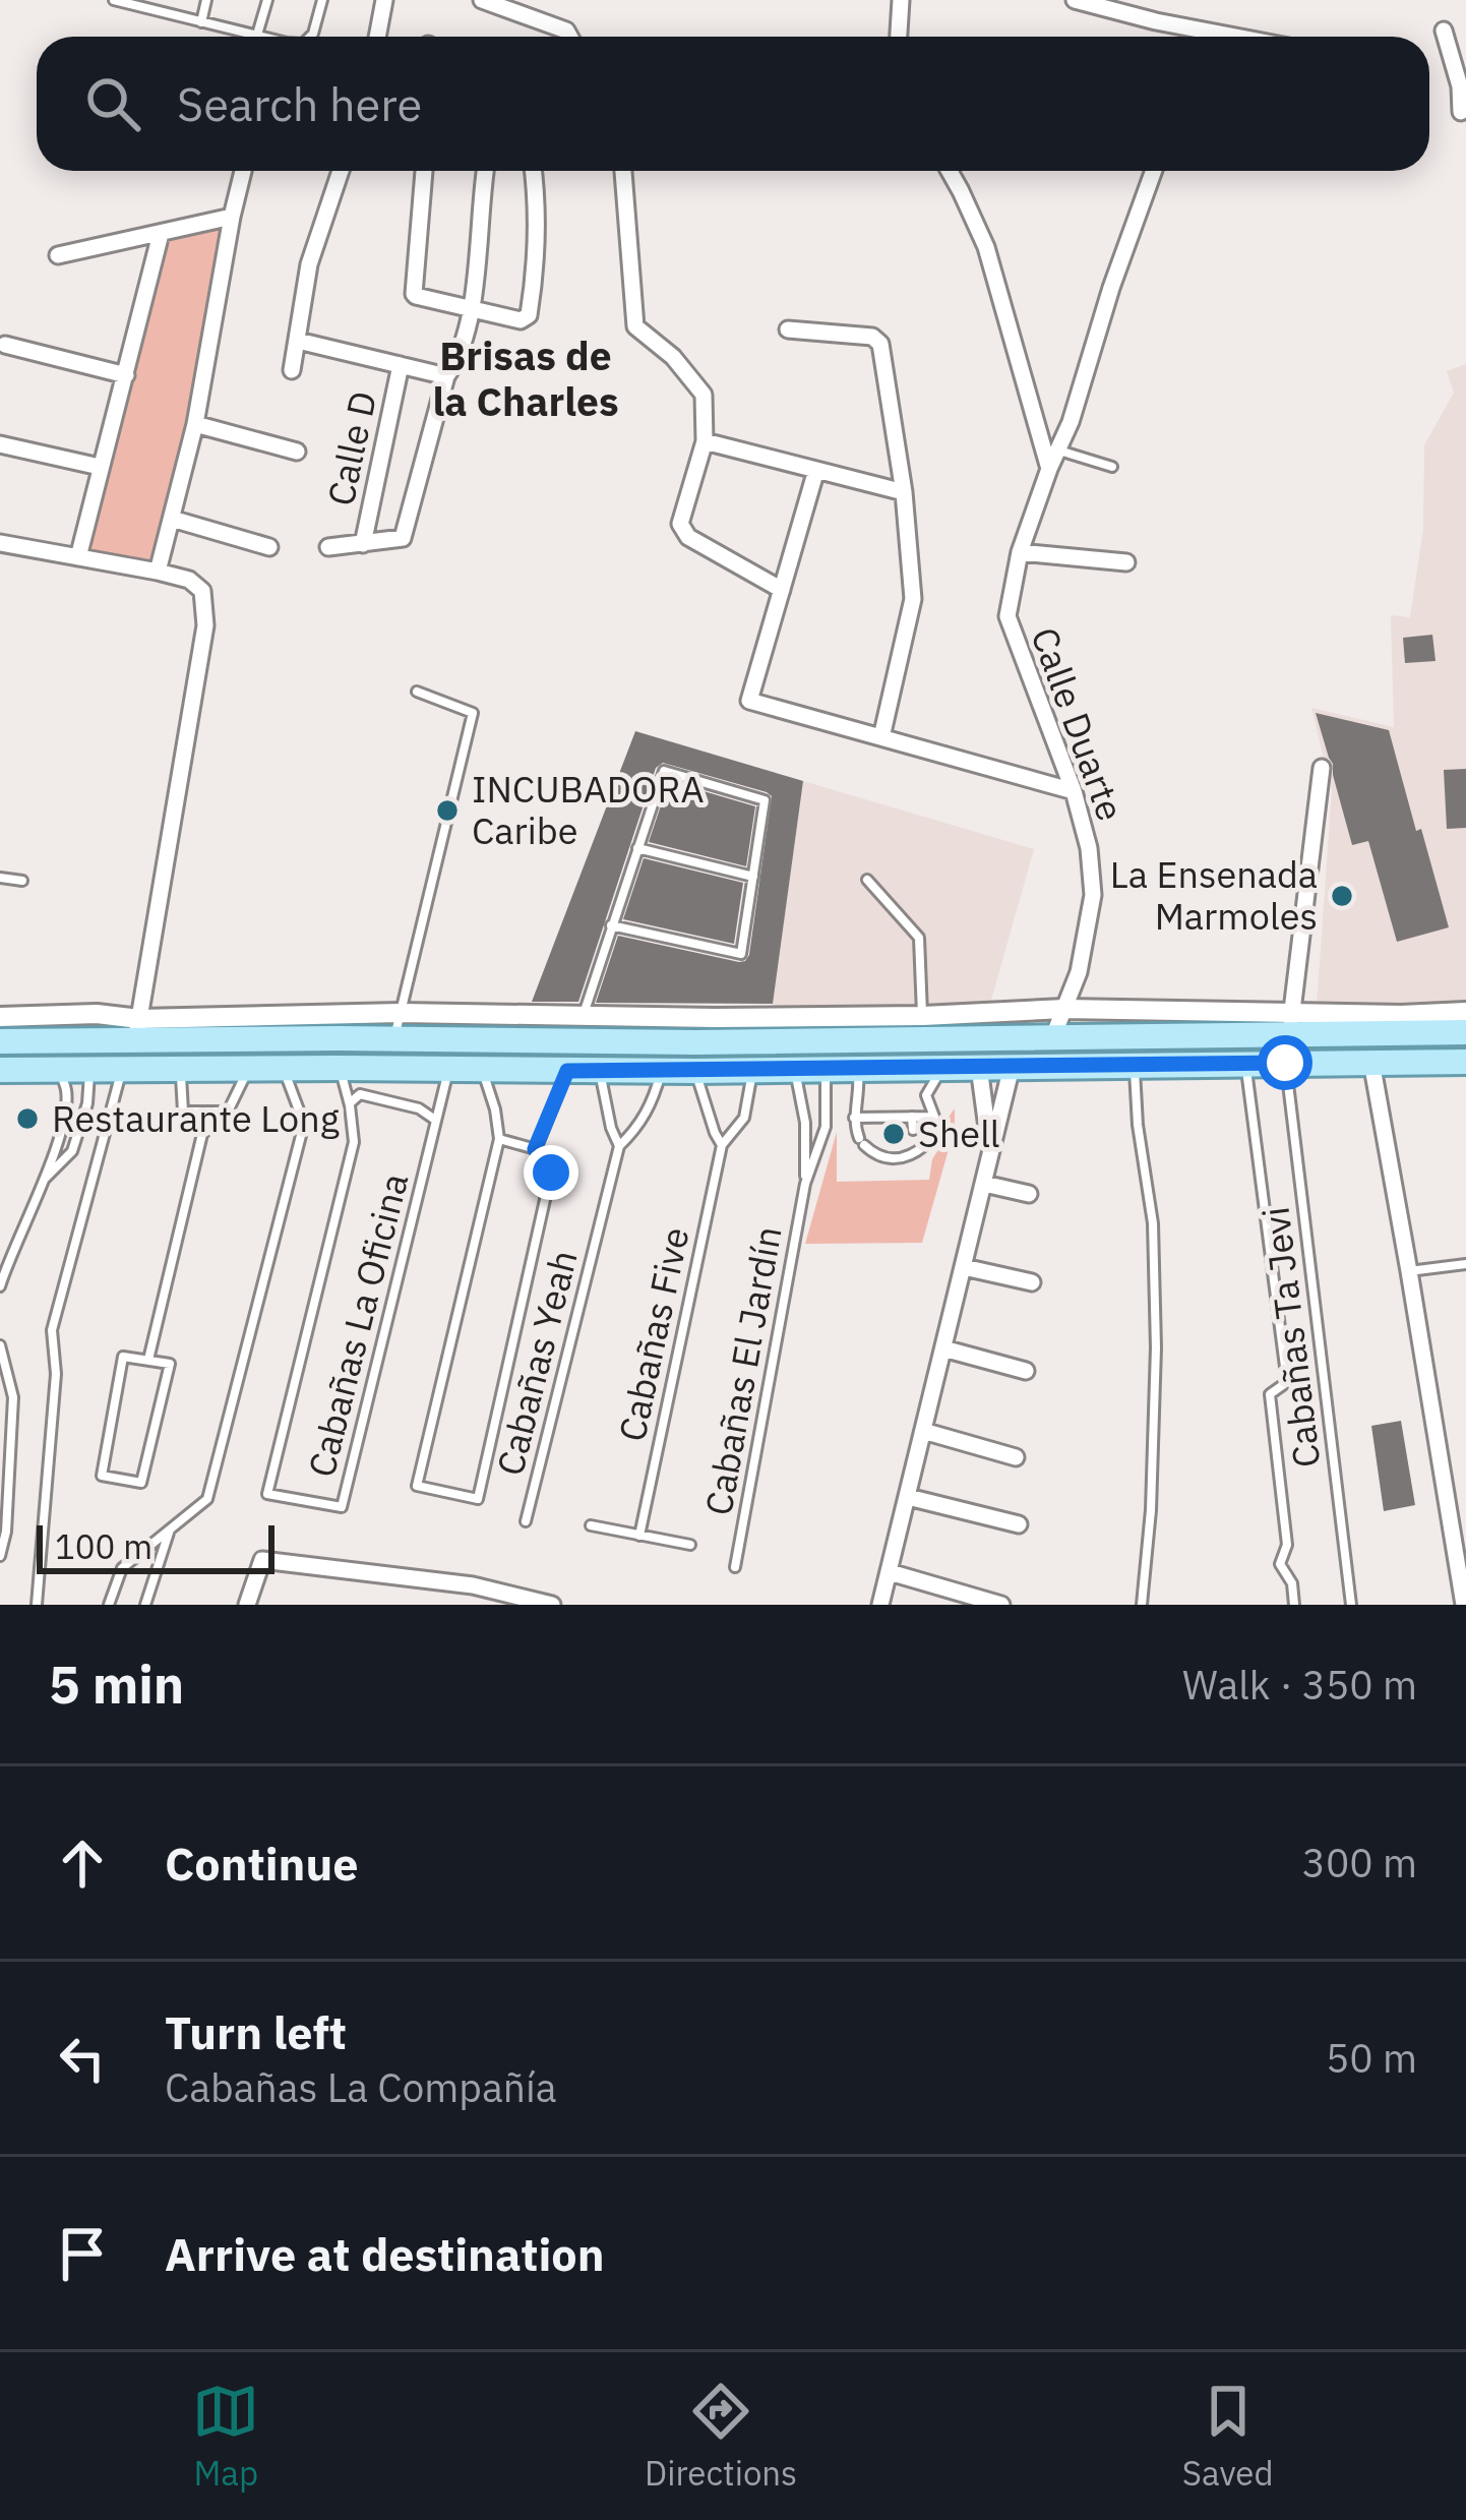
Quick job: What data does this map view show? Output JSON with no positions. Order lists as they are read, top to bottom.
{
  "streets": {
    "street": ["Calle D", "Calle Duarte"],
    "lane": [
      "Cabañas La Oficina",
      "Cabañas Five",
      "Cabañas Ta Jevi",
      "Cabañas Yeah",
      "Cabañas El Jardín"
    ]
  },
  "districts": ["Brisas de la Charles"],
  "places": [
    "INCUBADORA Caribe",
    "La Ensenada Marmoles",
    "Restaurante Long",
    "Shell"
  ],
  "scale_bar": "100 m",
  "page": {
    "search": "Search here",
    "scale": "100 m",
    "heading": ["5 min", "Walk · 350 m"],
    "list": [
      ["Continue", "300 m"],
      ["Turn left", "Cabañas La Compañía", "50 m"],
      "Arrive at destination"
    ],
    "nav": ["Map", "Directions", "Saved"]
  }
}
